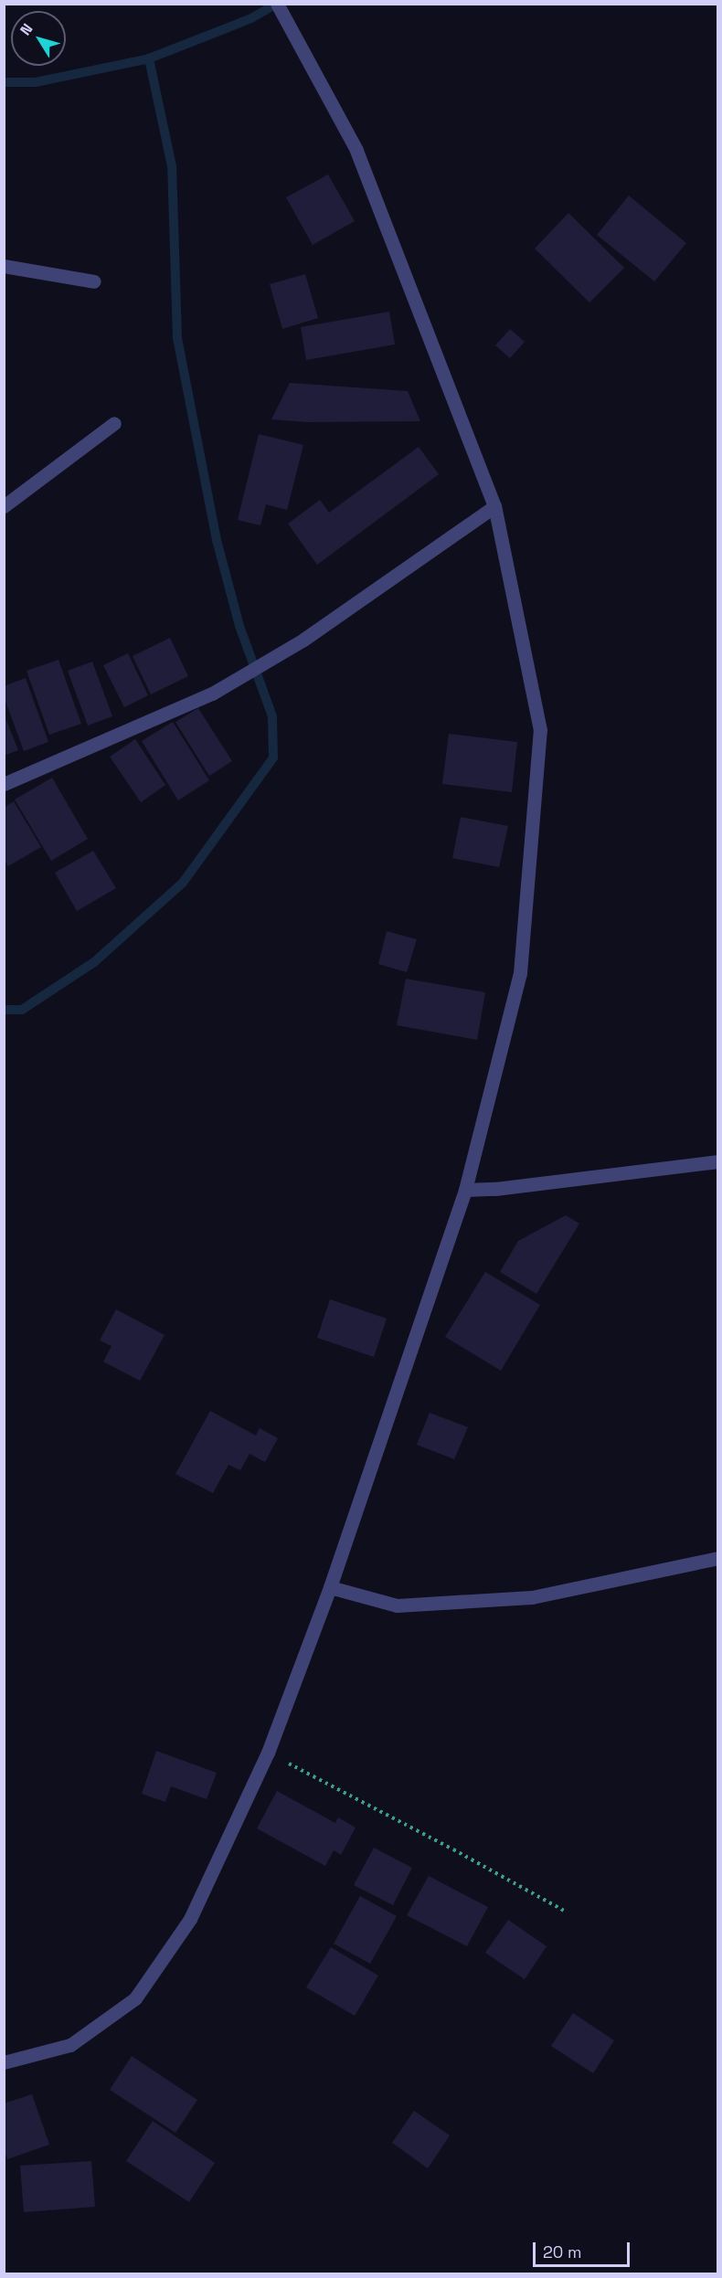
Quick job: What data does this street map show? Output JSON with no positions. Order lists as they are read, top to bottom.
{
  "scale_bar": "20 m",
  "north": "top left"
}
